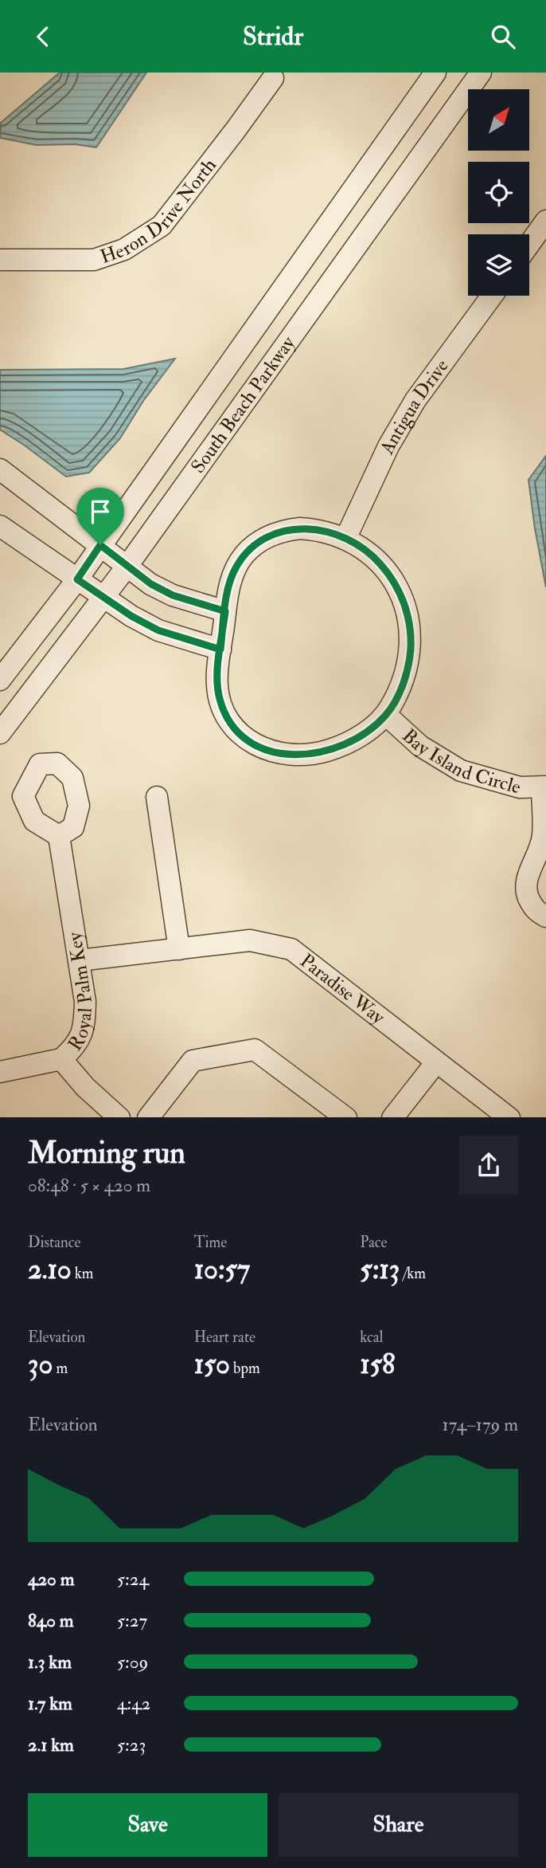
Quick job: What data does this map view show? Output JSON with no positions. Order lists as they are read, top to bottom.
{
  "streets": {
    "street": [
      "Heron Drive North",
      "South Beach Parkway",
      "Antigua Drive",
      "Bay Island Circle",
      "Paradise Way",
      "Royal Palm Key"
    ]
  },
  "crossings": [
    ["Paradise Way", "Royal Palm Key"]
  ],
  "north": "top right",
  "page": {
    "header": "Stridr",
    "heading": ["Morning run", "08:48 · 5 × 420 m"],
    "stats": [
      ["Distance", "2.10 km"],
      ["Time", "10:57"],
      ["Pace", "5:13 /km"],
      ["Elevation", "30 m"],
      ["Heart rate", "150 bpm"],
      ["kcal", "158"]
    ],
    "chart": ["Elevation", "174–179 m"],
    "list": [
      {
        "name": "420 m",
        "note": "5:24"
      },
      {
        "name": "840 m",
        "note": "5:27"
      },
      {
        "name": "1.3 km",
        "note": "5:09"
      },
      {
        "name": "1.7 km",
        "note": "4:42"
      },
      {
        "name": "2.1 km",
        "note": "5:23"
      }
    ],
    "buttons": ["Save", "Share"]
  }
}
